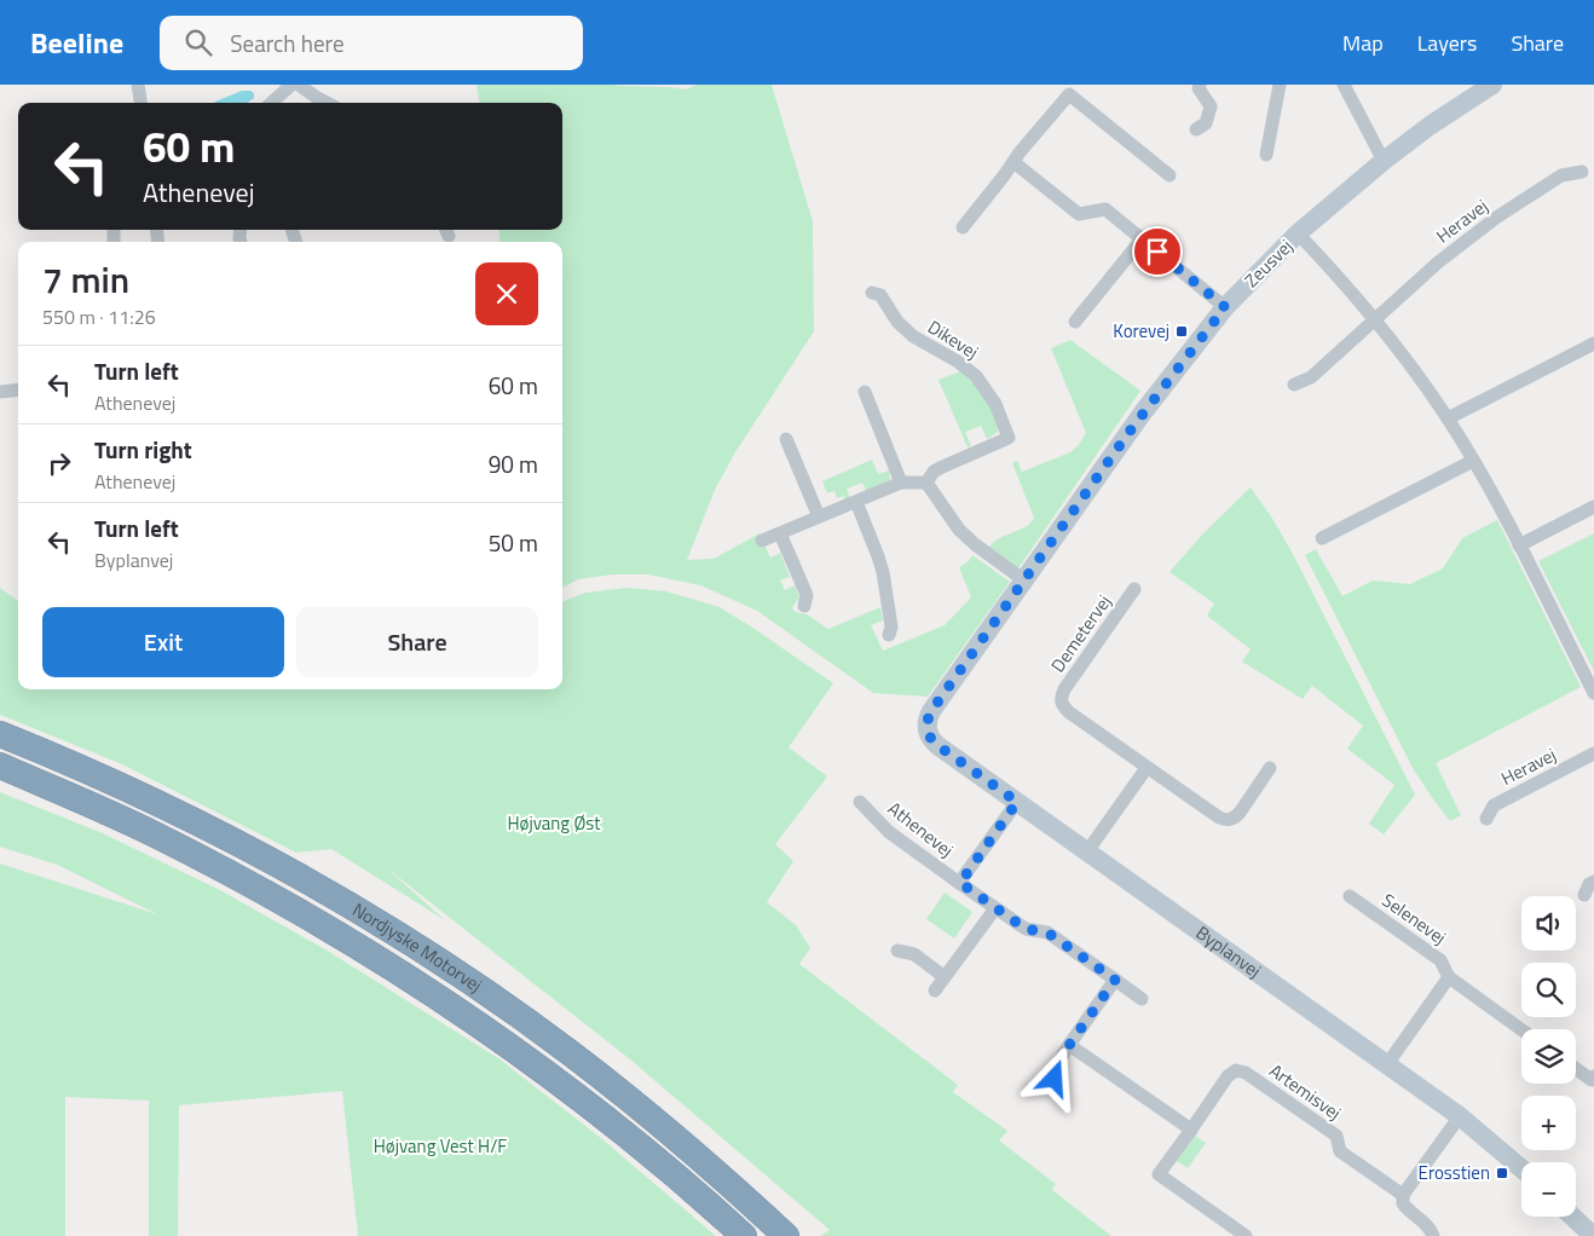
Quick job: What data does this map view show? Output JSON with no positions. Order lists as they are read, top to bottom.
{
  "streets": {
    "highway": ["Nordjyske Motorvej"],
    "street": [
      "Heravej",
      "Zeusvej",
      "Dikevej",
      "Demetervej",
      "Athenevej",
      "Selenevej",
      "Byplanvej",
      "Artemisvej"
    ]
  },
  "crossings": [
    ["Zeusvej", "Byplanvej"],
    ["Athenevej", "Byplanvej"]
  ],
  "parks": ["Højvang Øst", "Højvang Vest H/F"],
  "places": {
    "transit": ["Korevej", "Erosstien"]
  },
  "page": {
    "header": "Beeline",
    "search": "Search here",
    "nav": ["Map", "Layers", "Share"],
    "turn": ["60 m", "Athenevej"],
    "heading": ["7 min", "550 m · 11:26"],
    "list": [
      {
        "name": "Turn left",
        "note": "Athenevej",
        "value": "60 m"
      },
      {
        "name": "Turn right",
        "note": "Athenevej",
        "value": "90 m"
      },
      {
        "name": "Turn left",
        "note": "Byplanvej",
        "value": "50 m"
      }
    ],
    "buttons": ["Exit", "Share"],
    "map_buttons": ["+", "−"]
  }
}
